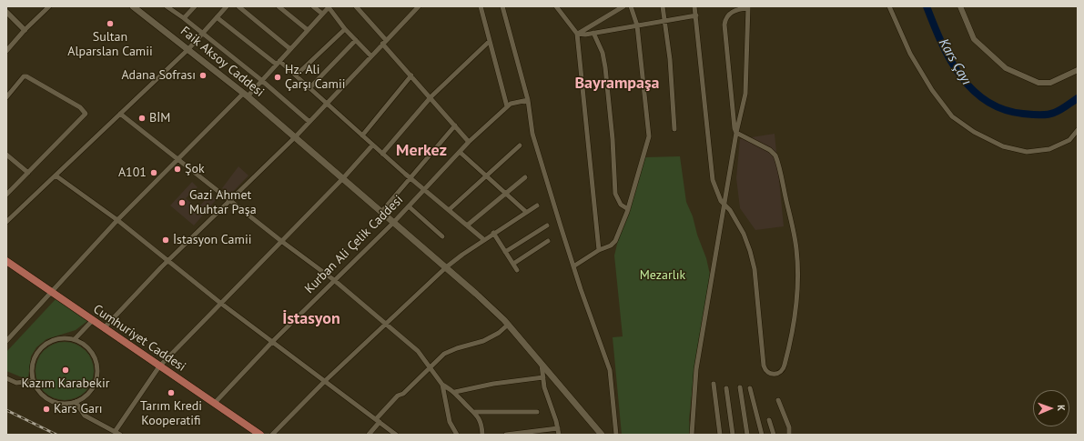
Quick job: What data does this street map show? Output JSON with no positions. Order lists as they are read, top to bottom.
{
  "streets": {
    "main road": ["Faik Aksoy Caddesi", "Cumhuriyet Caddesi"],
    "street": ["Kurban Ali Çelik Caddesi"]
  },
  "crossings": [
    ["Faik Aksoy Caddesi", "Kurban Ali Çelik Caddesi"],
    ["Kurban Ali Çelik Caddesi", "Cumhuriyet Caddesi"]
  ],
  "districts": ["Bayrampaşa", "Merkez", "İstasyon"],
  "water": ["Kars Çayı"],
  "parks": ["Mezarlık"],
  "places": [
    "Sultan Alparslan Camii",
    "Adana Sofrası",
    "Hz. Ali Çarşı Camii",
    "BİM",
    "Şok",
    "A101",
    "Gazi Ahmet Muhtar Paşa",
    "İstasyon Camii",
    "Kazım Karabekir",
    "Tarım Kredi Kooperatifi",
    "Kars Garı"
  ],
  "north": "right"
}
